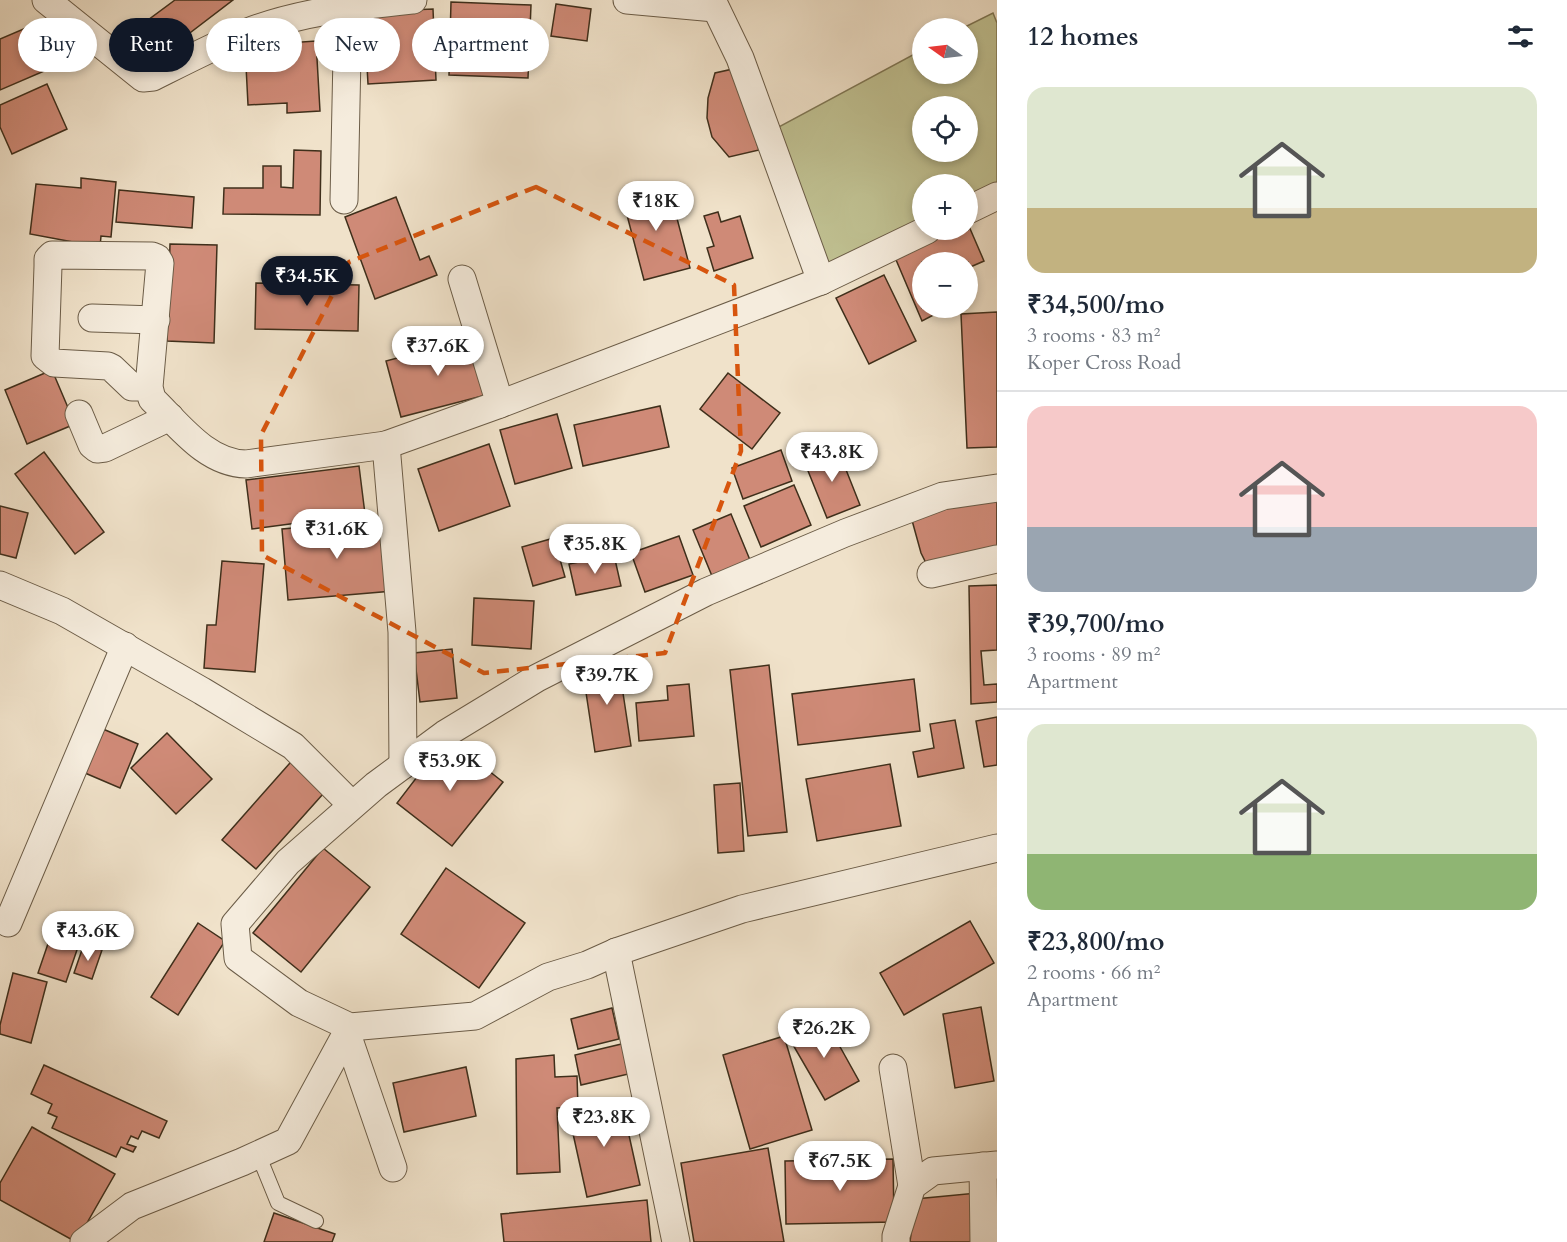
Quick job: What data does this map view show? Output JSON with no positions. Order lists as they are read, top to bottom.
{
  "north": "left",
  "page": {
    "heading": "12 homes",
    "map_buttons": ["+", "−"],
    "chip": [
      "Buy",
      "Rent",
      "Filters",
      "New",
      "Apartment"
    ],
    "list": [
      {
        "name": "₹34,500/mo",
        "note": "3 rooms · 83 m² · Koper Cross Road"
      },
      {
        "name": "₹39,700/mo",
        "note": "3 rooms · 89 m² · Apartment"
      },
      {
        "name": "₹23,800/mo",
        "note": "2 rooms · 66 m² · Apartment"
      }
    ],
    "price": [
      "₹18K",
      "₹34.5K",
      "₹37.6K",
      "₹43.8K",
      "₹31.6K",
      "₹35.8K",
      "₹39.7K",
      "₹53.9K",
      "₹43.6K",
      "₹26.2K",
      "₹23.8K",
      "₹67.5K"
    ]
  }
}
